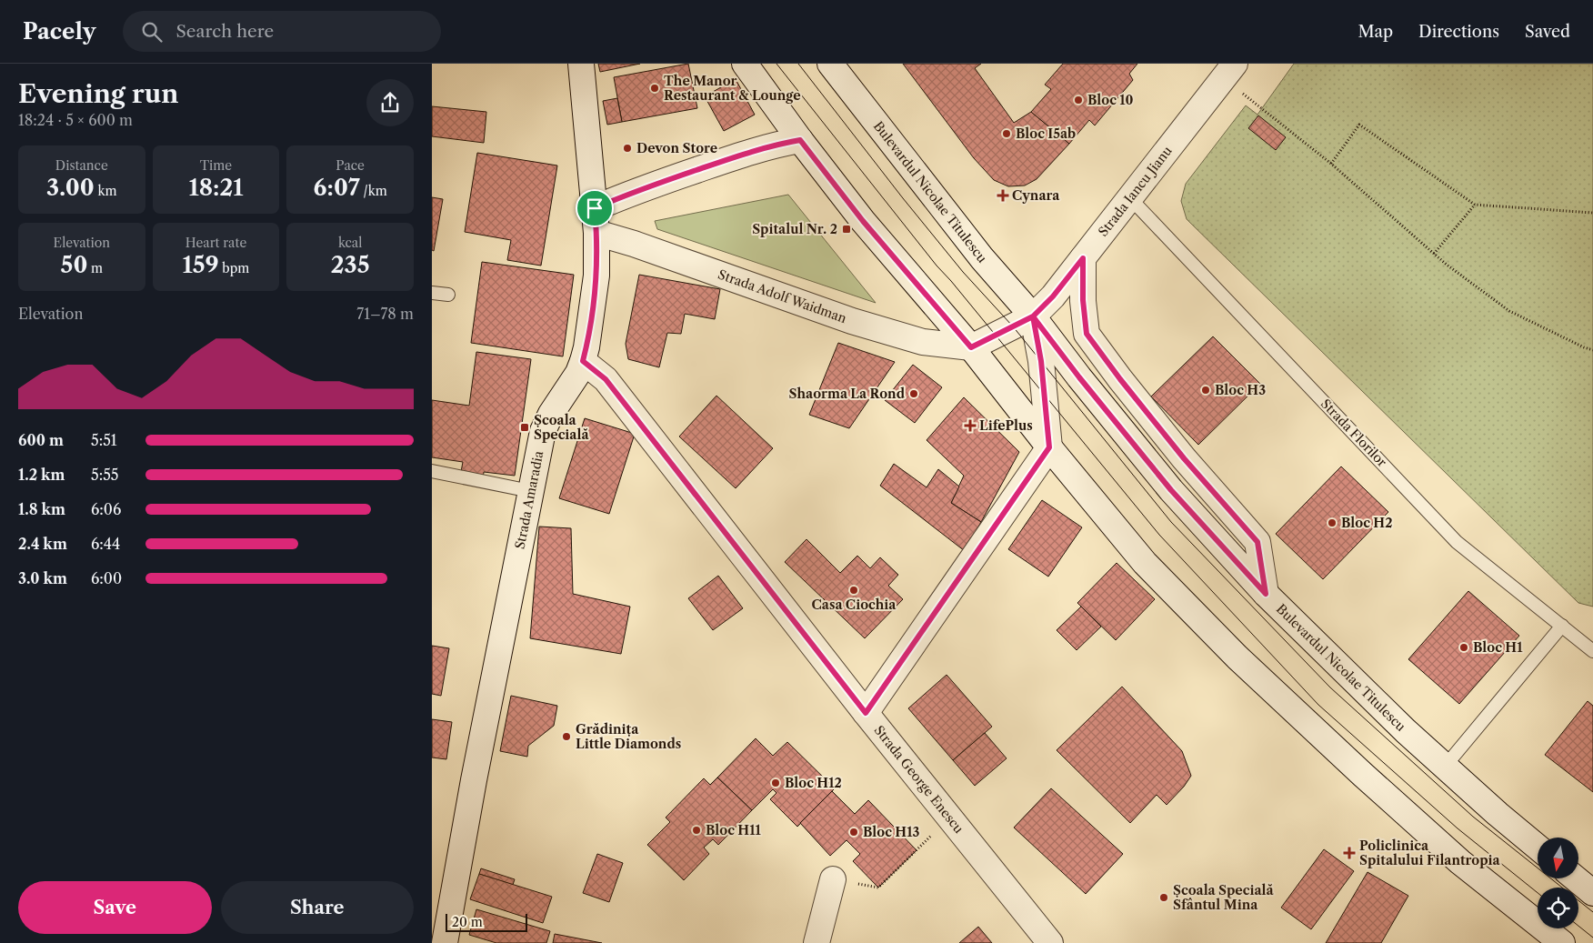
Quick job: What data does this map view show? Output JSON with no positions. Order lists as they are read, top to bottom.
{
  "streets": {
    "main road": [
      "Bulevardul Nicolae Titulescu",
      "Strada Iancu Jianu",
      "Strada Adolf Waidman",
      "Strada Amaradia",
      "Strada George Enescu"
    ],
    "lane": ["Strada Florilor"]
  },
  "crossings": [
    ["Bulevardul Nicolae Titulescu", "Strada Iancu Jianu"],
    ["Strada Iancu Jianu", "Strada Florilor"],
    ["Strada Adolf Waidman", "Strada Amaradia"],
    ["Strada Amaradia", "Strada George Enescu"]
  ],
  "places": {
    "other": [
      "The Manor Restaurant & Lounge",
      "Bloc 10",
      "Bloc I5ab",
      "Devon Store",
      "Bloc H3",
      "Shaorma La Rond",
      "Bloc H2",
      "Casa Ciochia",
      "Bloc H1",
      "Grădinița Little Diamonds",
      "Bloc H12",
      "Bloc H11",
      "Bloc H13",
      "Școala Specială Sfântul Mina"
    ],
    "health": ["Cynara", "LifePlus", "Policlinica Spitalului Filantropia"],
    "transit": ["Spitalul Nr. 2", "Școala Specială"]
  },
  "scale_bar": "20 m",
  "north": "bottom",
  "page": {
    "header": "Pacely",
    "search": "Search here",
    "nav": ["Map", "Directions", "Saved"],
    "heading": ["Evening run", "18:24 · 5 × 600 m"],
    "stats": [
      ["Distance", "3.00 km"],
      ["Time", "18:21"],
      ["Pace", "6:07 /km"],
      ["Elevation", "50 m"],
      ["Heart rate", "159 bpm"],
      ["kcal", "235"]
    ],
    "chart": ["Elevation", "71–78 m"],
    "list": [
      {
        "name": "600 m",
        "note": "5:51"
      },
      {
        "name": "1.2 km",
        "note": "5:55"
      },
      {
        "name": "1.8 km",
        "note": "6:06"
      },
      {
        "name": "2.4 km",
        "note": "6:44"
      },
      {
        "name": "3.0 km",
        "note": "6:00"
      }
    ],
    "buttons": ["Save", "Share"],
    "scale": "20 m"
  }
}
